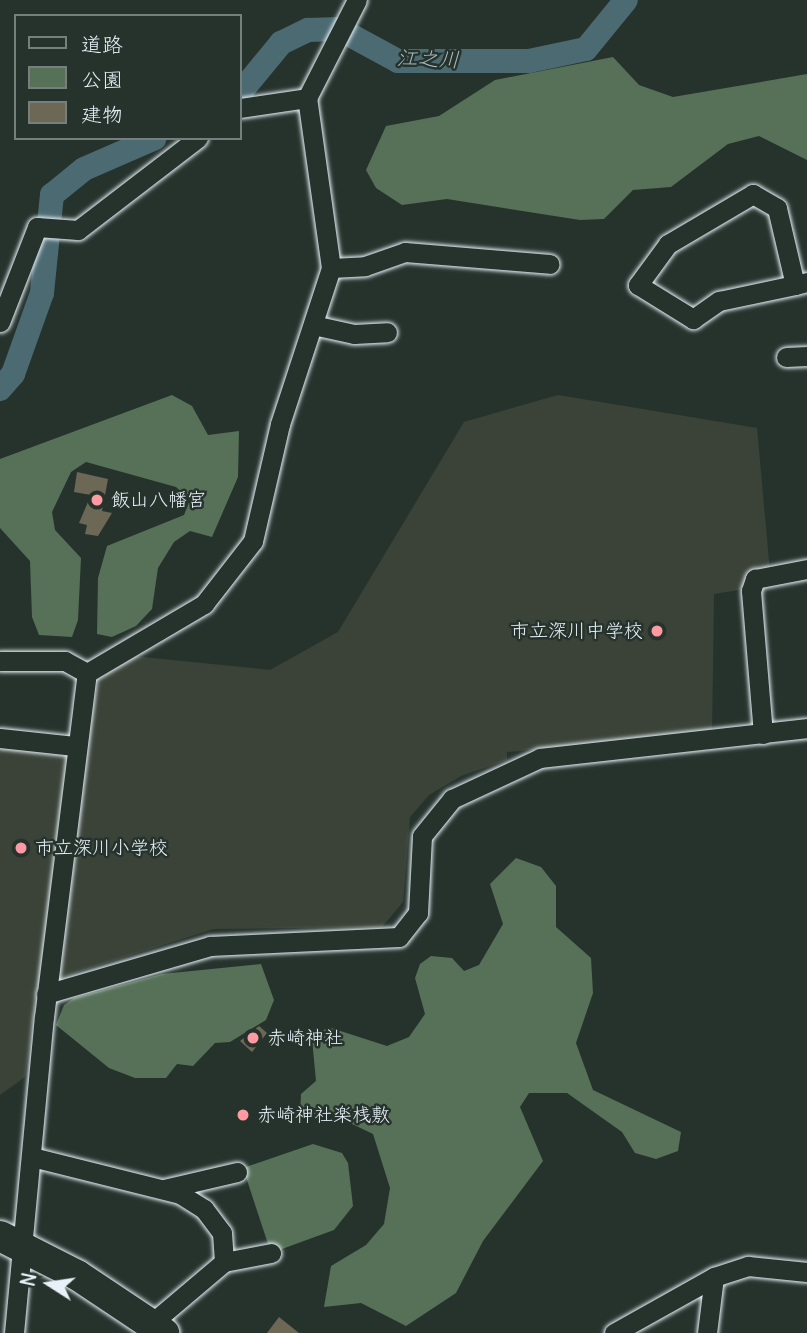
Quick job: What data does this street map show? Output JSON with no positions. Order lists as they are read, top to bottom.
{
  "water": ["江之川"],
  "places": [
    "飯山八幡宮",
    "市立深川中学校",
    "市立深川小学校",
    "赤崎神社",
    "赤崎神社楽桟敷"
  ],
  "legend": ["道路", "公園", "建物"],
  "north": "left"
}
